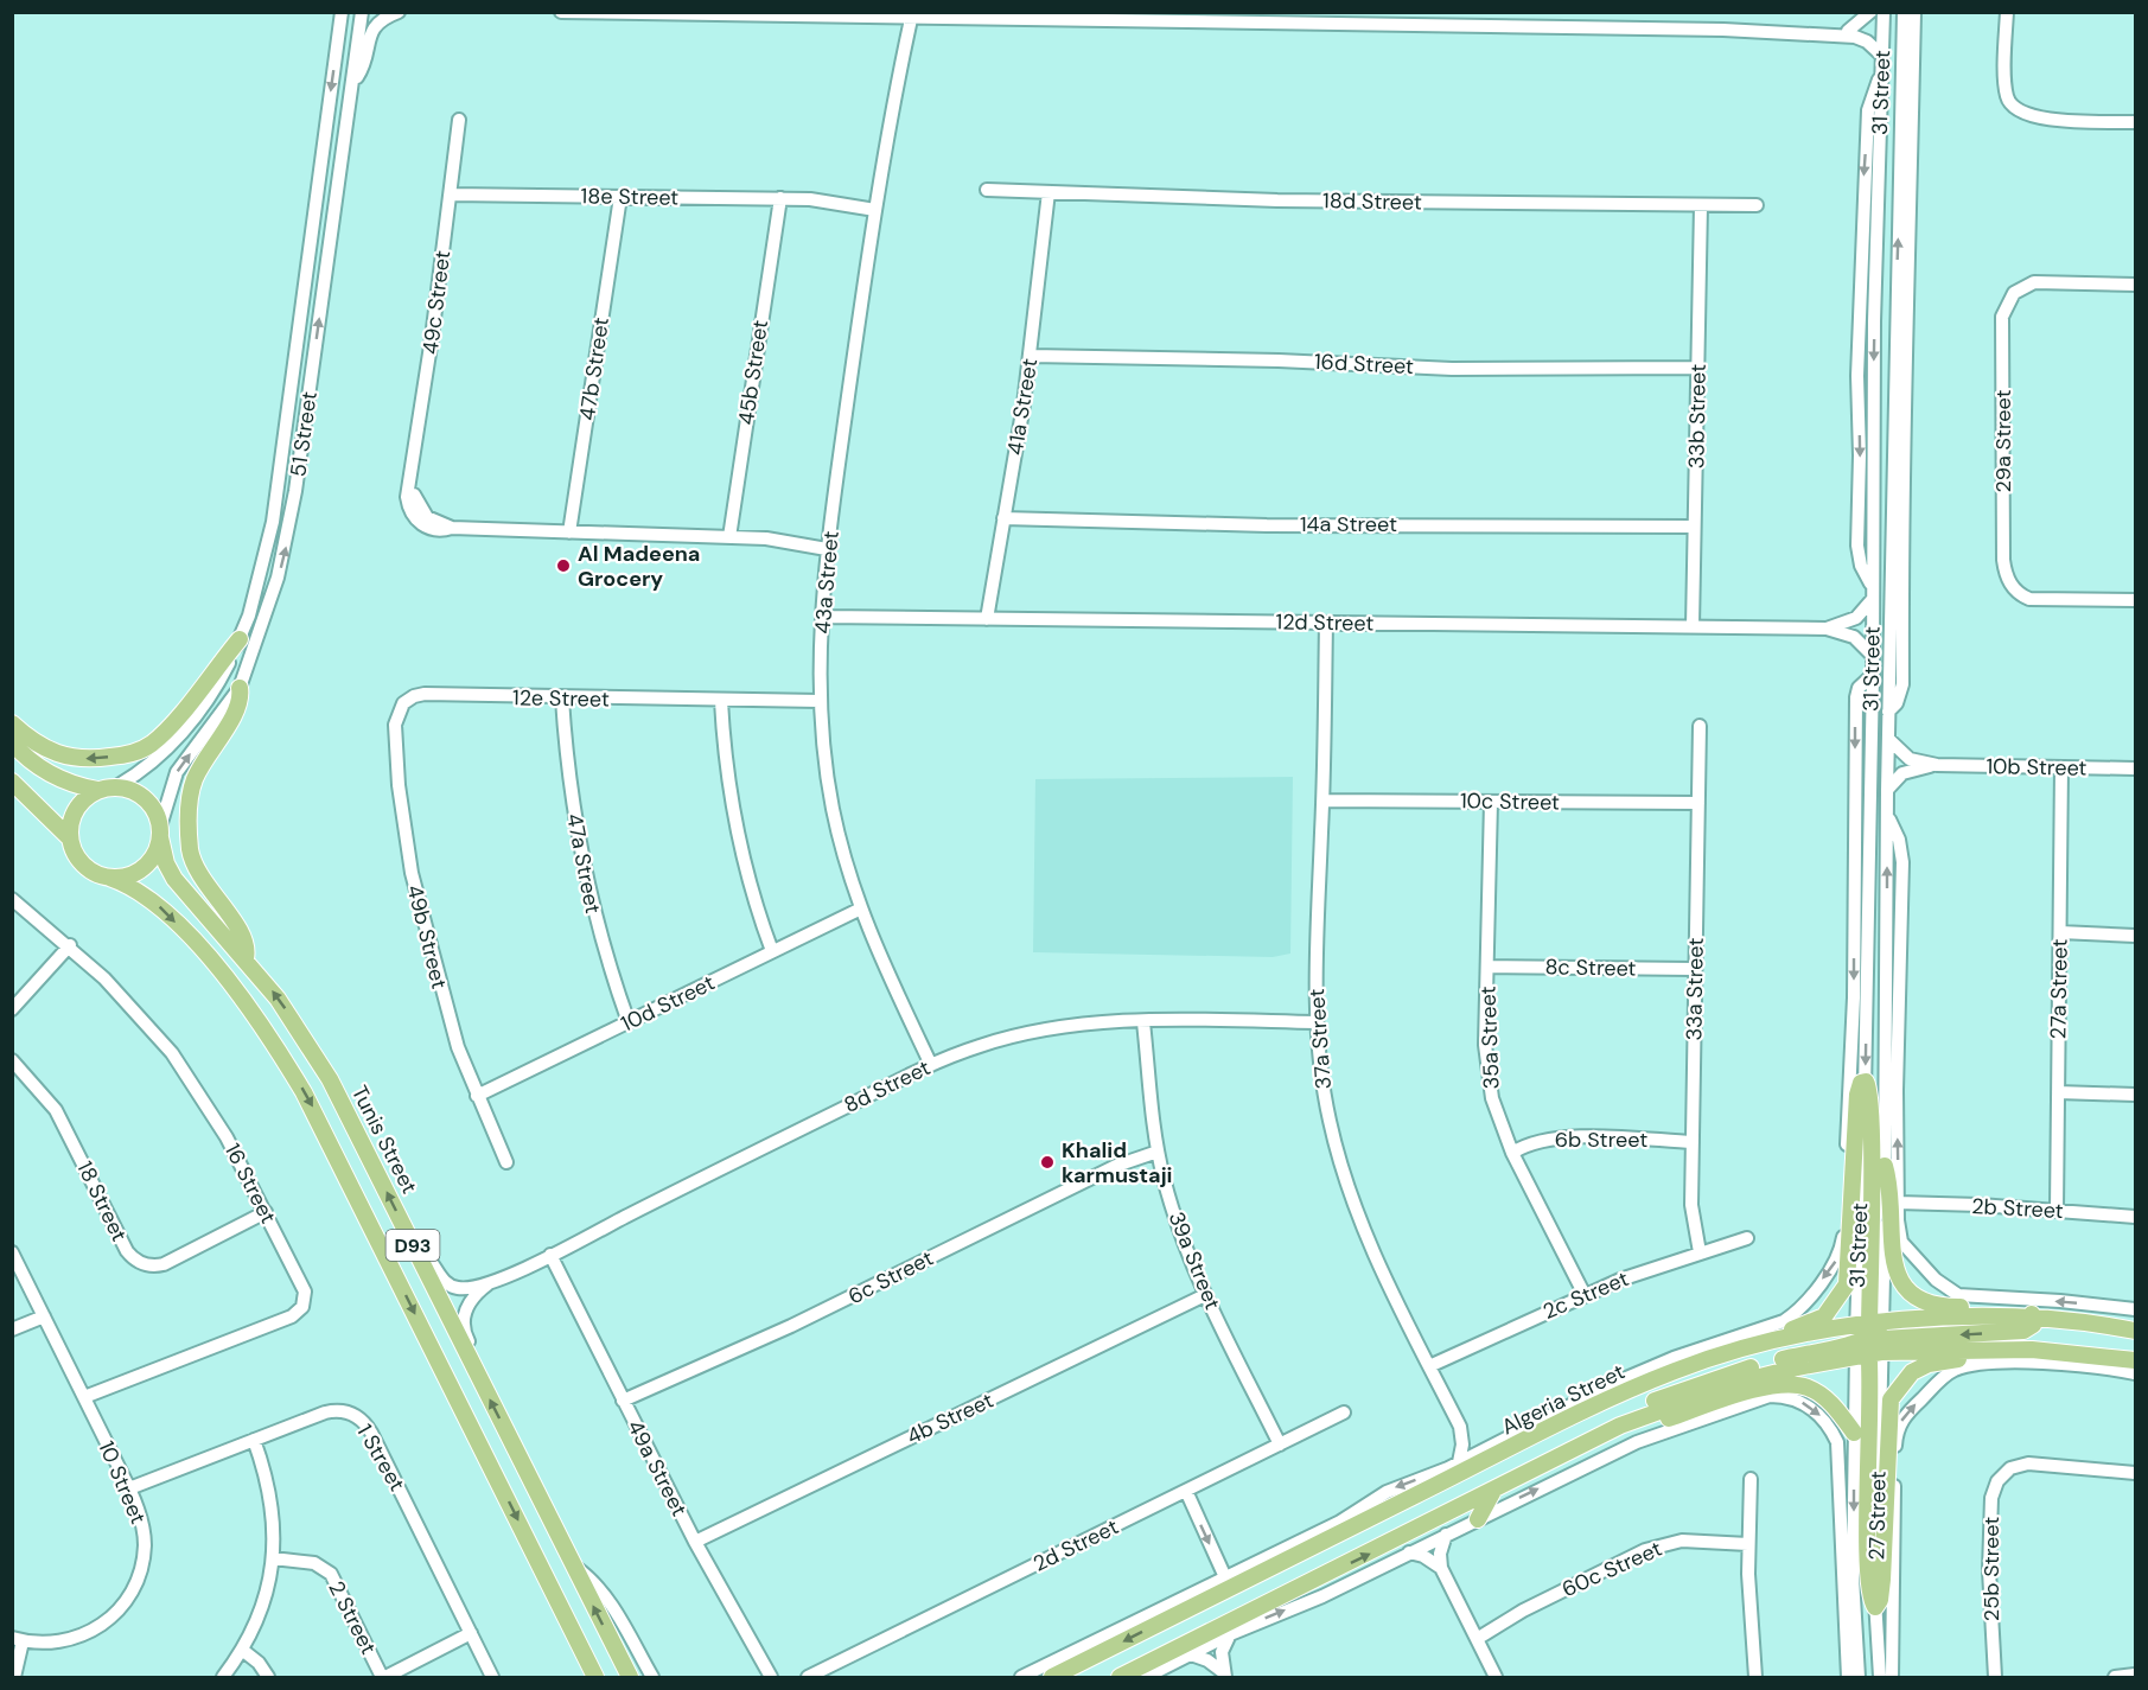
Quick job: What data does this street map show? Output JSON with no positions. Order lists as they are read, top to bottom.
{
  "streets": {
    "main road": ["Tunis Street", "D93", "Algeria Street"],
    "street": [
      "31 Street",
      "18e Street",
      "18d Street",
      "49c Street",
      "16d Street",
      "47b Street",
      "45b Street",
      "41a Street",
      "33b Street",
      "51 Street",
      "29a Street",
      "14a Street",
      "43a Street",
      "12d Street",
      "12e Street",
      "10b Street",
      "10c Street",
      "47a Street",
      "49b Street",
      "8c Street",
      "33a Street",
      "27a Street",
      "10d Street",
      "35a Street",
      "37a Street",
      "8d Street",
      "6b Street",
      "16 Street",
      "18 Street",
      "2b Street",
      "39a Street",
      "6c Street",
      "2c Street",
      "4b Street",
      "1 Street",
      "49a Street",
      "10 Street",
      "27 Street",
      "2d Street",
      "60c Street",
      "25b Street",
      "2 Street"
    ]
  },
  "crossings": [
    ["31 Street", "12d Street"],
    ["31 Street", "10b Street"],
    ["31 Street", "Algeria Street"],
    ["31 Street", "27 Street"],
    ["18e Street", "49c Street"],
    ["18e Street", "47b Street"],
    ["18e Street", "45b Street"],
    ["18e Street", "43a Street"],
    ["18d Street", "41a Street"],
    ["18d Street", "33b Street"],
    ["49c Street", "47b Street"],
    ["16d Street", "41a Street"],
    ["16d Street", "33b Street"],
    ["41a Street", "14a Street"],
    ["41a Street", "12d Street"],
    ["33b Street", "14a Street"],
    ["33b Street", "12d Street"],
    ["51 Street", "Tunis Street"],
    ["51 Street", "D93"],
    ["43a Street", "12d Street"],
    ["43a Street", "12e Street"],
    ["43a Street", "10d Street"],
    ["43a Street", "8d Street"],
    ["12d Street", "37a Street"],
    ["12e Street", "47a Street"],
    ["12e Street", "49b Street"],
    ["10b Street", "27a Street"],
    ["10c Street", "33a Street"],
    ["10c Street", "35a Street"],
    ["10c Street", "37a Street"],
    ["47a Street", "10d Street"],
    ["49b Street", "10d Street"],
    ["8c Street", "33a Street"],
    ["8c Street", "35a Street"],
    ["33a Street", "6b Street"],
    ["33a Street", "2c Street"],
    ["27a Street", "2b Street"],
    ["35a Street", "6b Street"],
    ["35a Street", "2c Street"],
    ["37a Street", "8d Street"],
    ["37a Street", "2c Street"],
    ["8d Street", "Tunis Street"],
    ["8d Street", "39a Street"],
    ["8d Street", "49a Street"],
    ["Tunis Street", "D93"],
    ["16 Street", "18 Street"],
    ["16 Street", "10 Street"],
    ["39a Street", "6c Street"],
    ["39a Street", "4b Street"],
    ["39a Street", "2d Street"],
    ["6c Street", "49a Street"],
    ["Algeria Street", "27 Street"],
    ["4b Street", "49a Street"],
    ["1 Street", "10 Street"]
  ],
  "places": ["Al Madeena Grocery", "Khalid karmustaji"]
}
